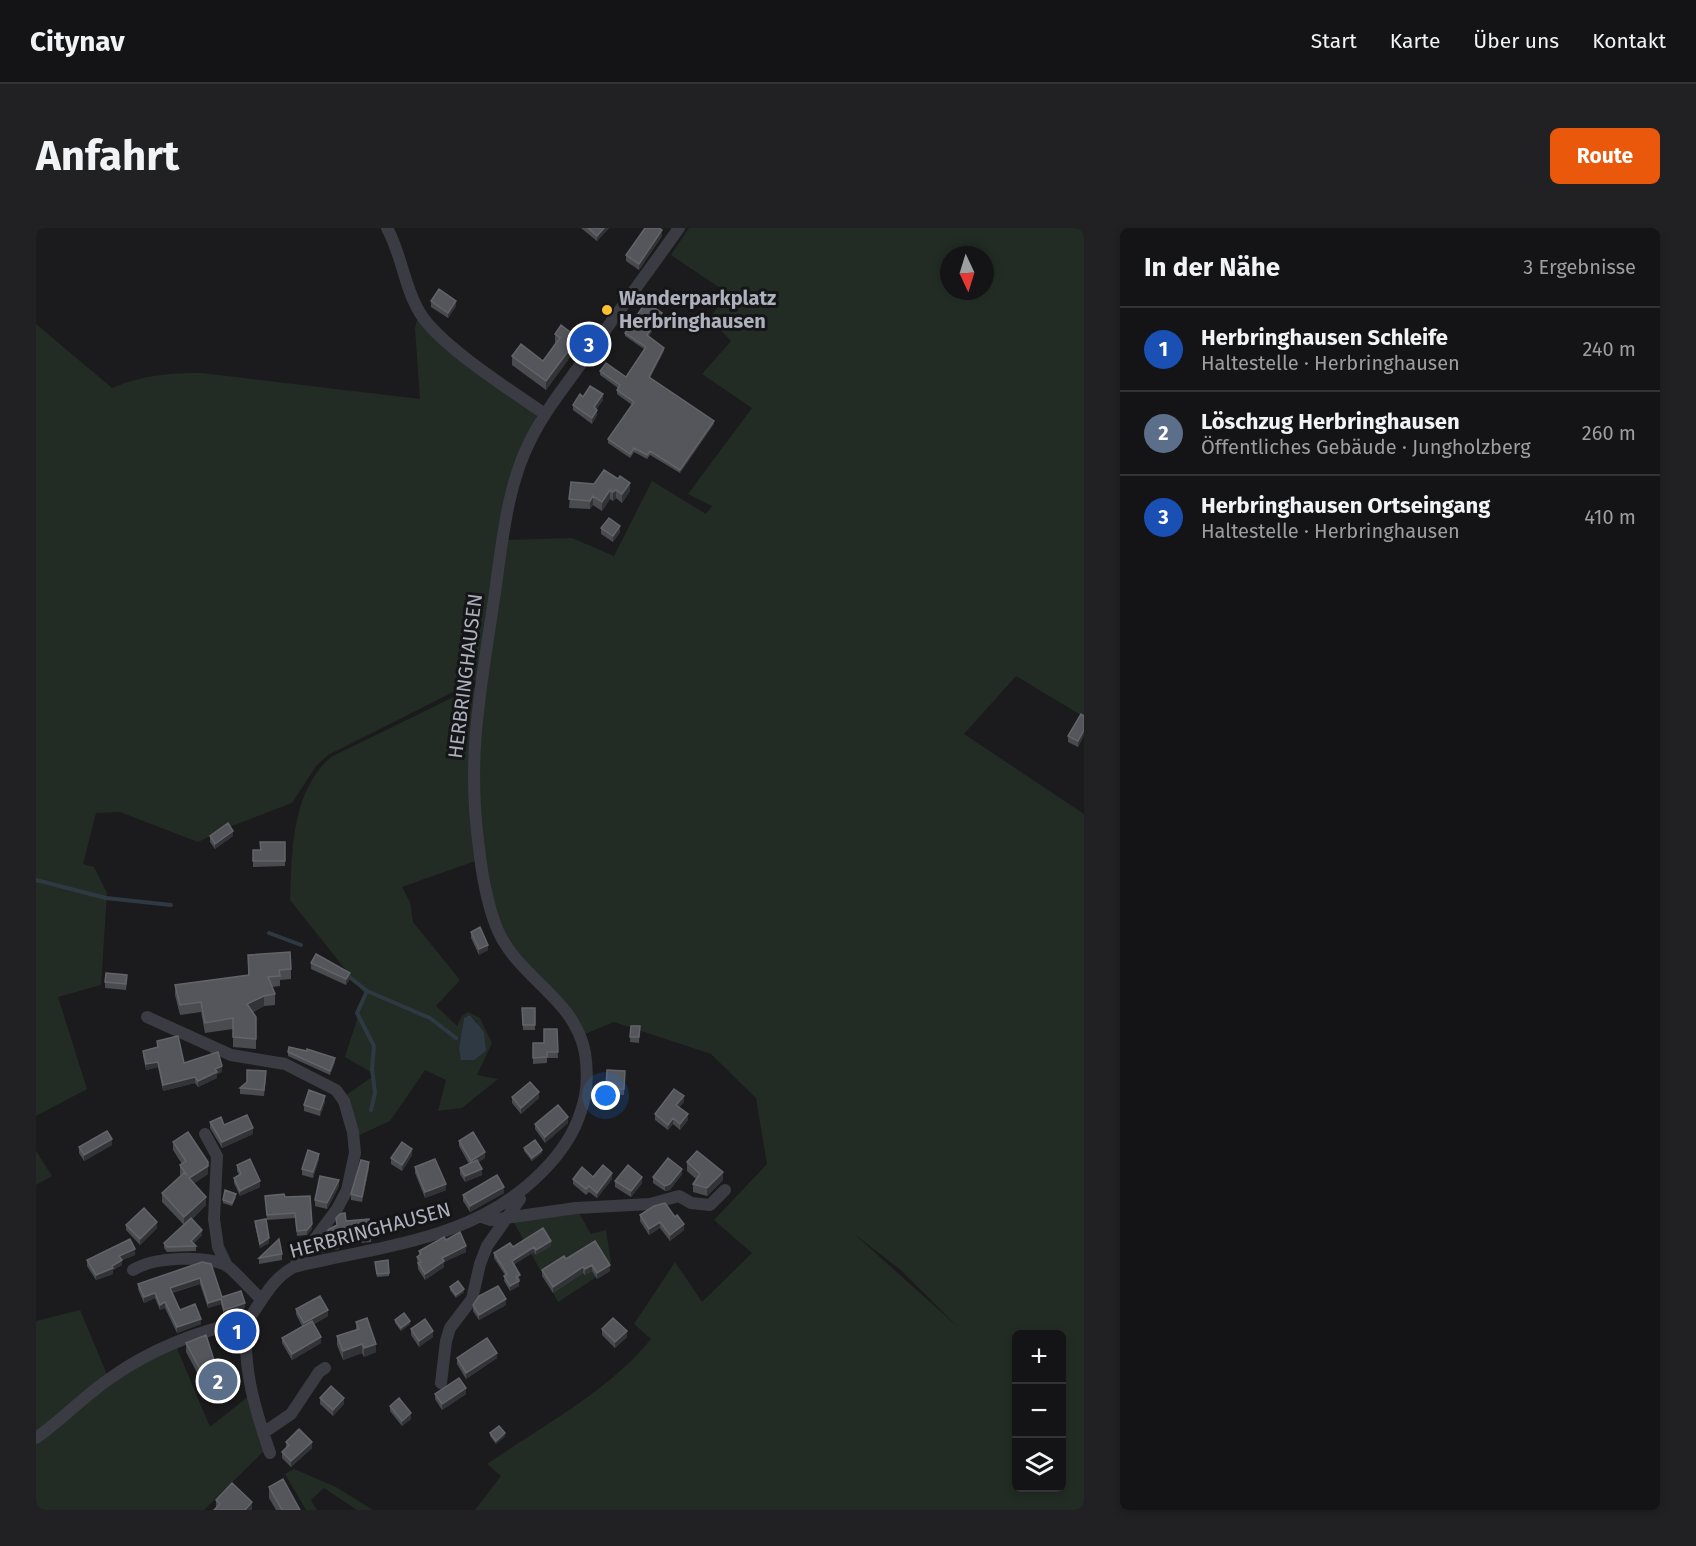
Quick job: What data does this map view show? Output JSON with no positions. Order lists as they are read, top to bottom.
{
  "streets": {
    "street": ["HERBRINGHAUSEN"]
  },
  "places": ["Wanderparkplatz Herbringhausen"],
  "north": "bottom",
  "page": {
    "header": "Citynav",
    "nav": [
      "Start",
      "Karte",
      "Über uns",
      "Kontakt"
    ],
    "buttons": "Route",
    "title": "Anfahrt",
    "heading": ["In der Nähe", "3 Ergebnisse"],
    "list": [
      {
        "mark": "1",
        "name": "Herbringhausen Schleife",
        "note": "Haltestelle · Herbringhausen",
        "value": "240 m"
      },
      {
        "mark": "2",
        "name": "Löschzug Herbringhausen",
        "note": "Öffentliches Gebäude · Jungholzberg",
        "value": "260 m"
      },
      {
        "mark": "3",
        "name": "Herbringhausen Ortseingang",
        "note": "Haltestelle · Herbringhausen",
        "value": "410 m"
      }
    ],
    "pins": ["3", "1", "2"],
    "map_buttons": ["+", "−"]
  }
}
